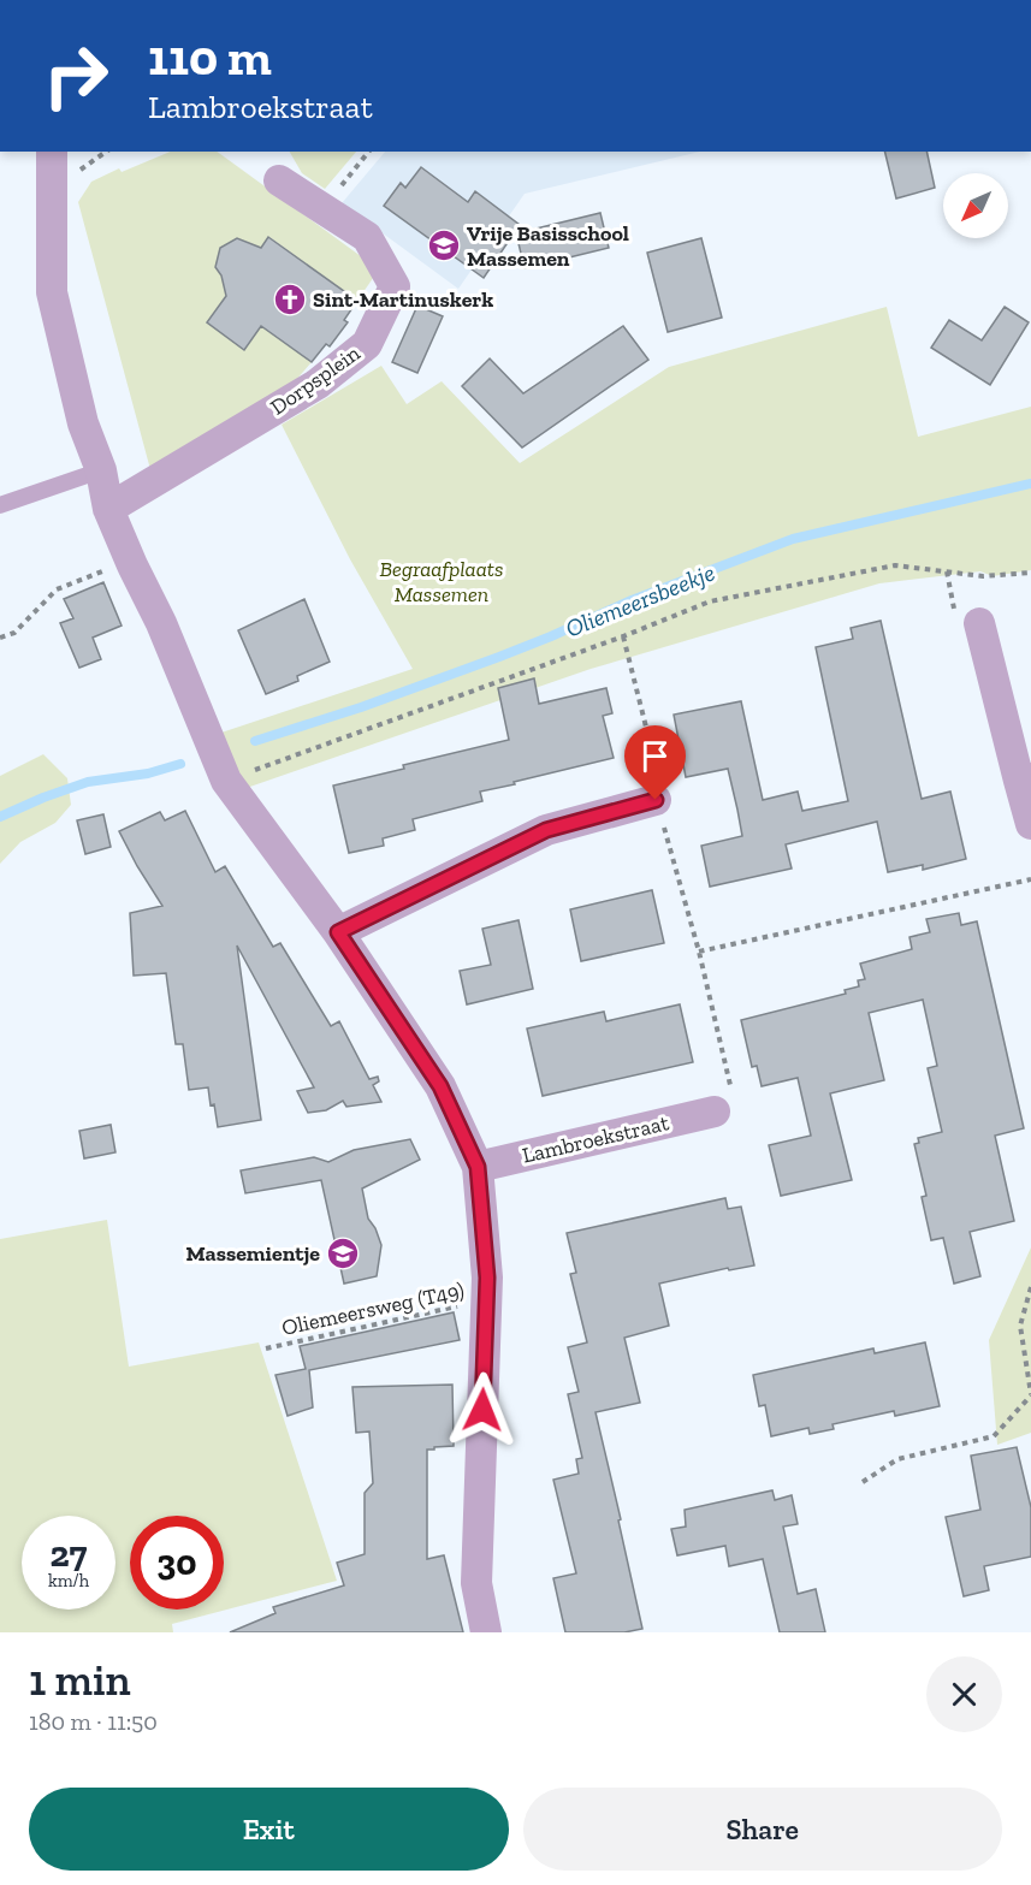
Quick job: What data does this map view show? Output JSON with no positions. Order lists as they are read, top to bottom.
{
  "streets": {
    "street": ["Dorpsplein", "Lambroekstraat"],
    "path": ["Oliemeersweg (T49)"]
  },
  "water": ["Oliemeersbeekje"],
  "parks": ["Begraafplaats Massemen"],
  "places": {
    "school or university": ["Vrije Basisschool Massemen", "Massemientje"],
    "church": ["Sint-Martinuskerk"]
  },
  "north": "bottom left",
  "page": {
    "turn": ["110 m", "Lambroekstraat"],
    "speed": "27 km/h",
    "limit": "30",
    "heading": ["1 min", "180 m · 11:50"],
    "buttons": ["Exit", "Share"]
  }
}
